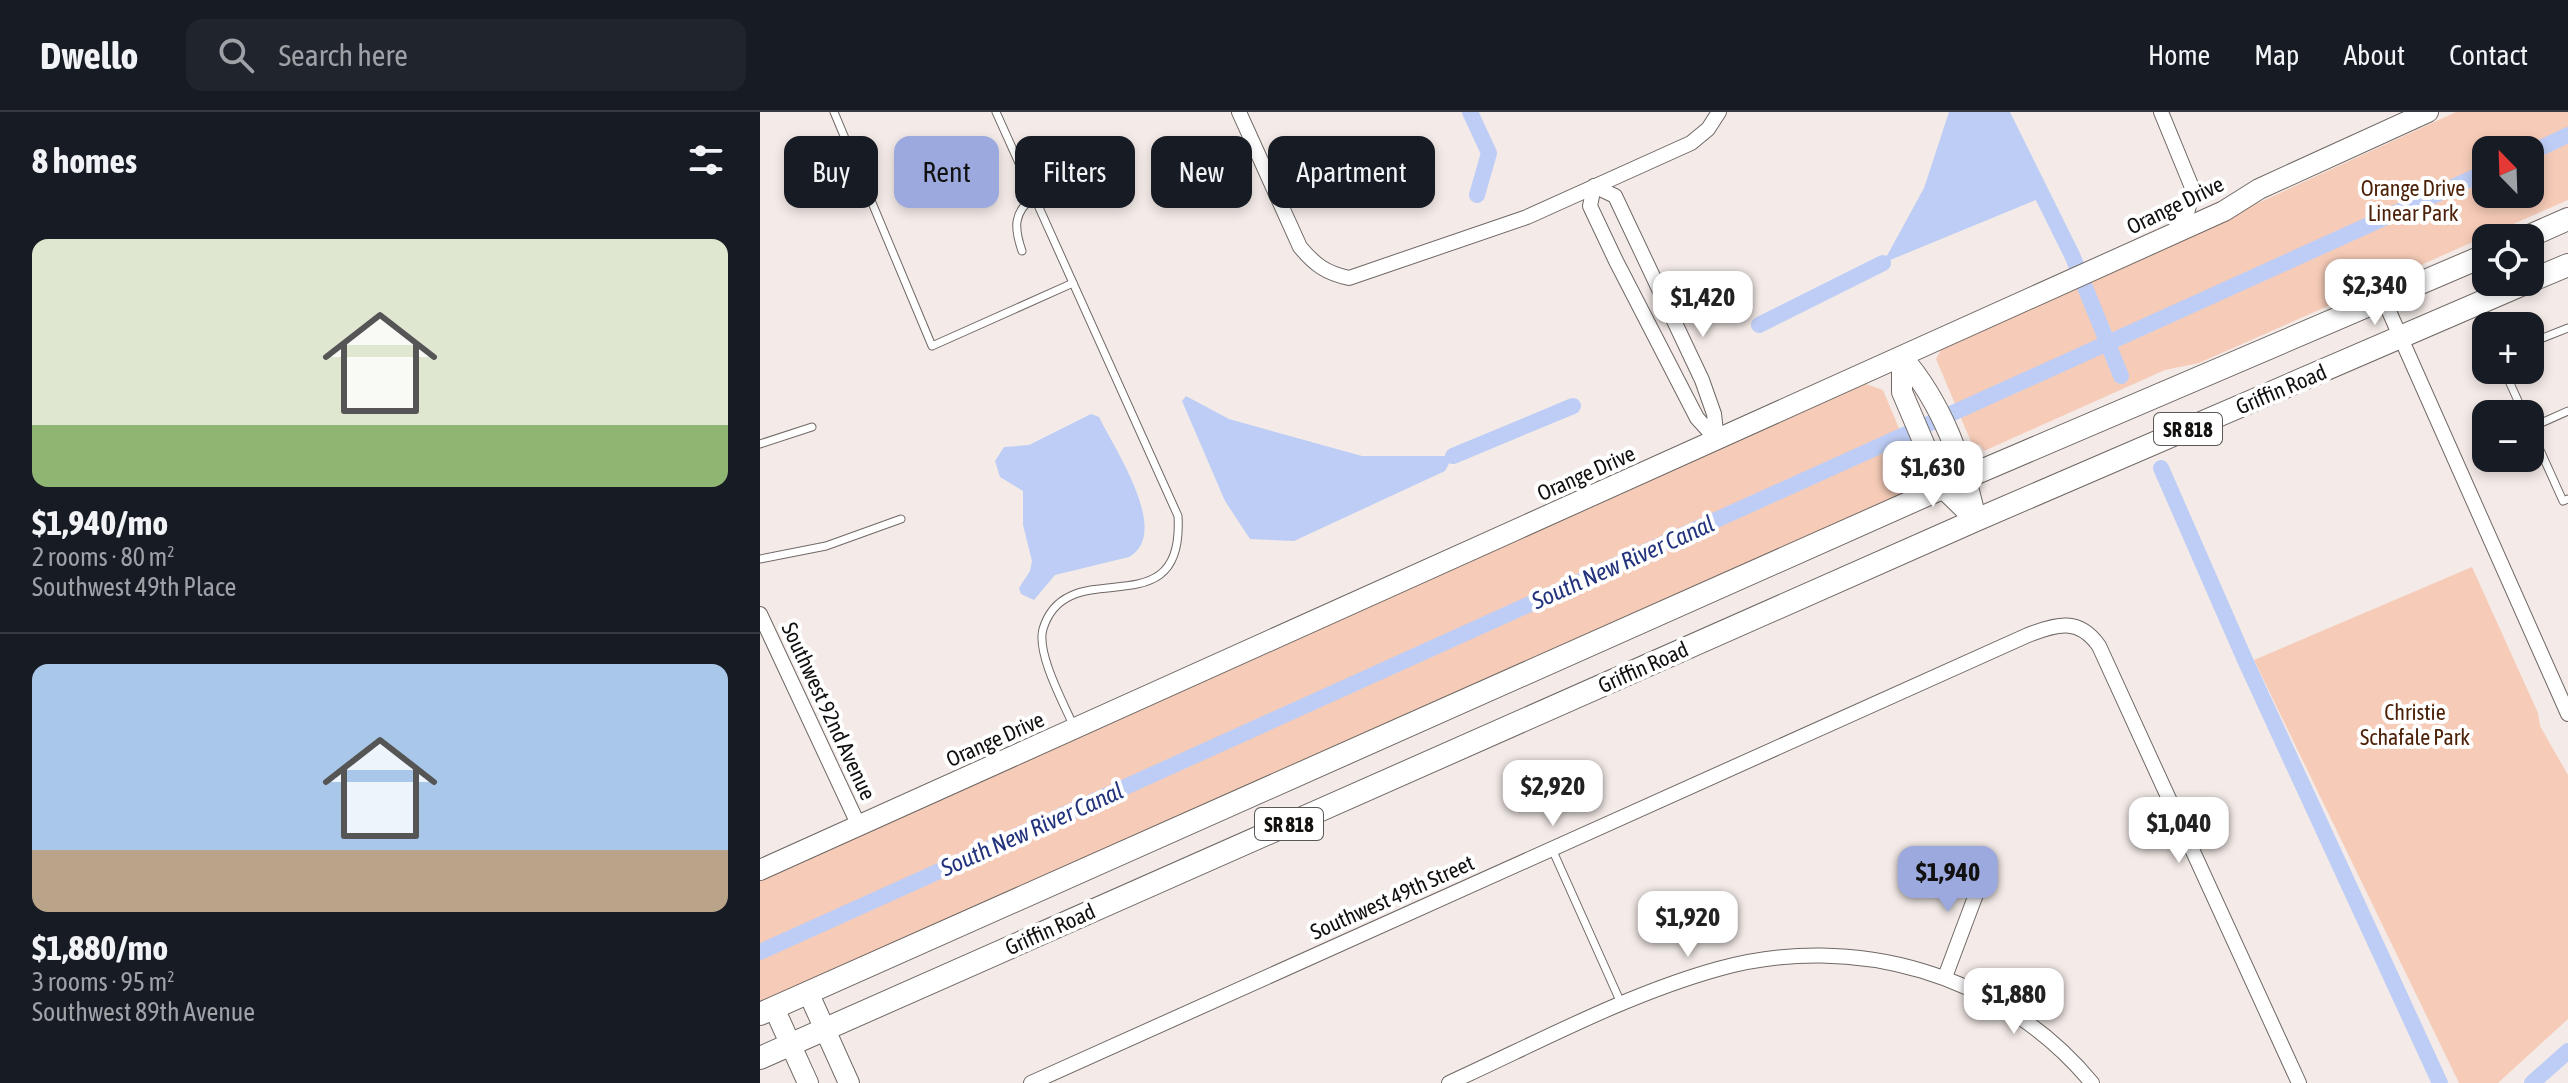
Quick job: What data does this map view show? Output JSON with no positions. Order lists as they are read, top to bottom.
{
  "streets": {
    "main road": ["Griffin Road", "SR 818"],
    "street": ["Orange Drive", "Southwest 92nd Avenue", "Southwest 49th Street"]
  },
  "crossings": [
    ["Orange Drive", "Southwest 92nd Avenue"]
  ],
  "water": ["South New River Canal"],
  "parks": ["Orange Drive Linear Park", "Christie Schafale Park"],
  "north": "top left",
  "page": {
    "header": "Dwello",
    "search": "Search here",
    "nav": [
      "Home",
      "Map",
      "About",
      "Contact"
    ],
    "heading": "8 homes",
    "map_buttons": ["+", "−"],
    "chip": [
      "Buy",
      "Rent",
      "Filters",
      "New",
      "Apartment"
    ],
    "list": [
      {
        "name": "$1,940/mo",
        "note": "2 rooms · 80 m² · Southwest 49th Place"
      },
      {
        "name": "$1,880/mo",
        "note": "3 rooms · 95 m² · Southwest 89th Avenue"
      }
    ],
    "price": [
      "$2,340",
      "$1,420",
      "$1,630",
      "$2,920",
      "$1,040",
      "$1,940",
      "$1,920",
      "$1,880"
    ]
  }
}
